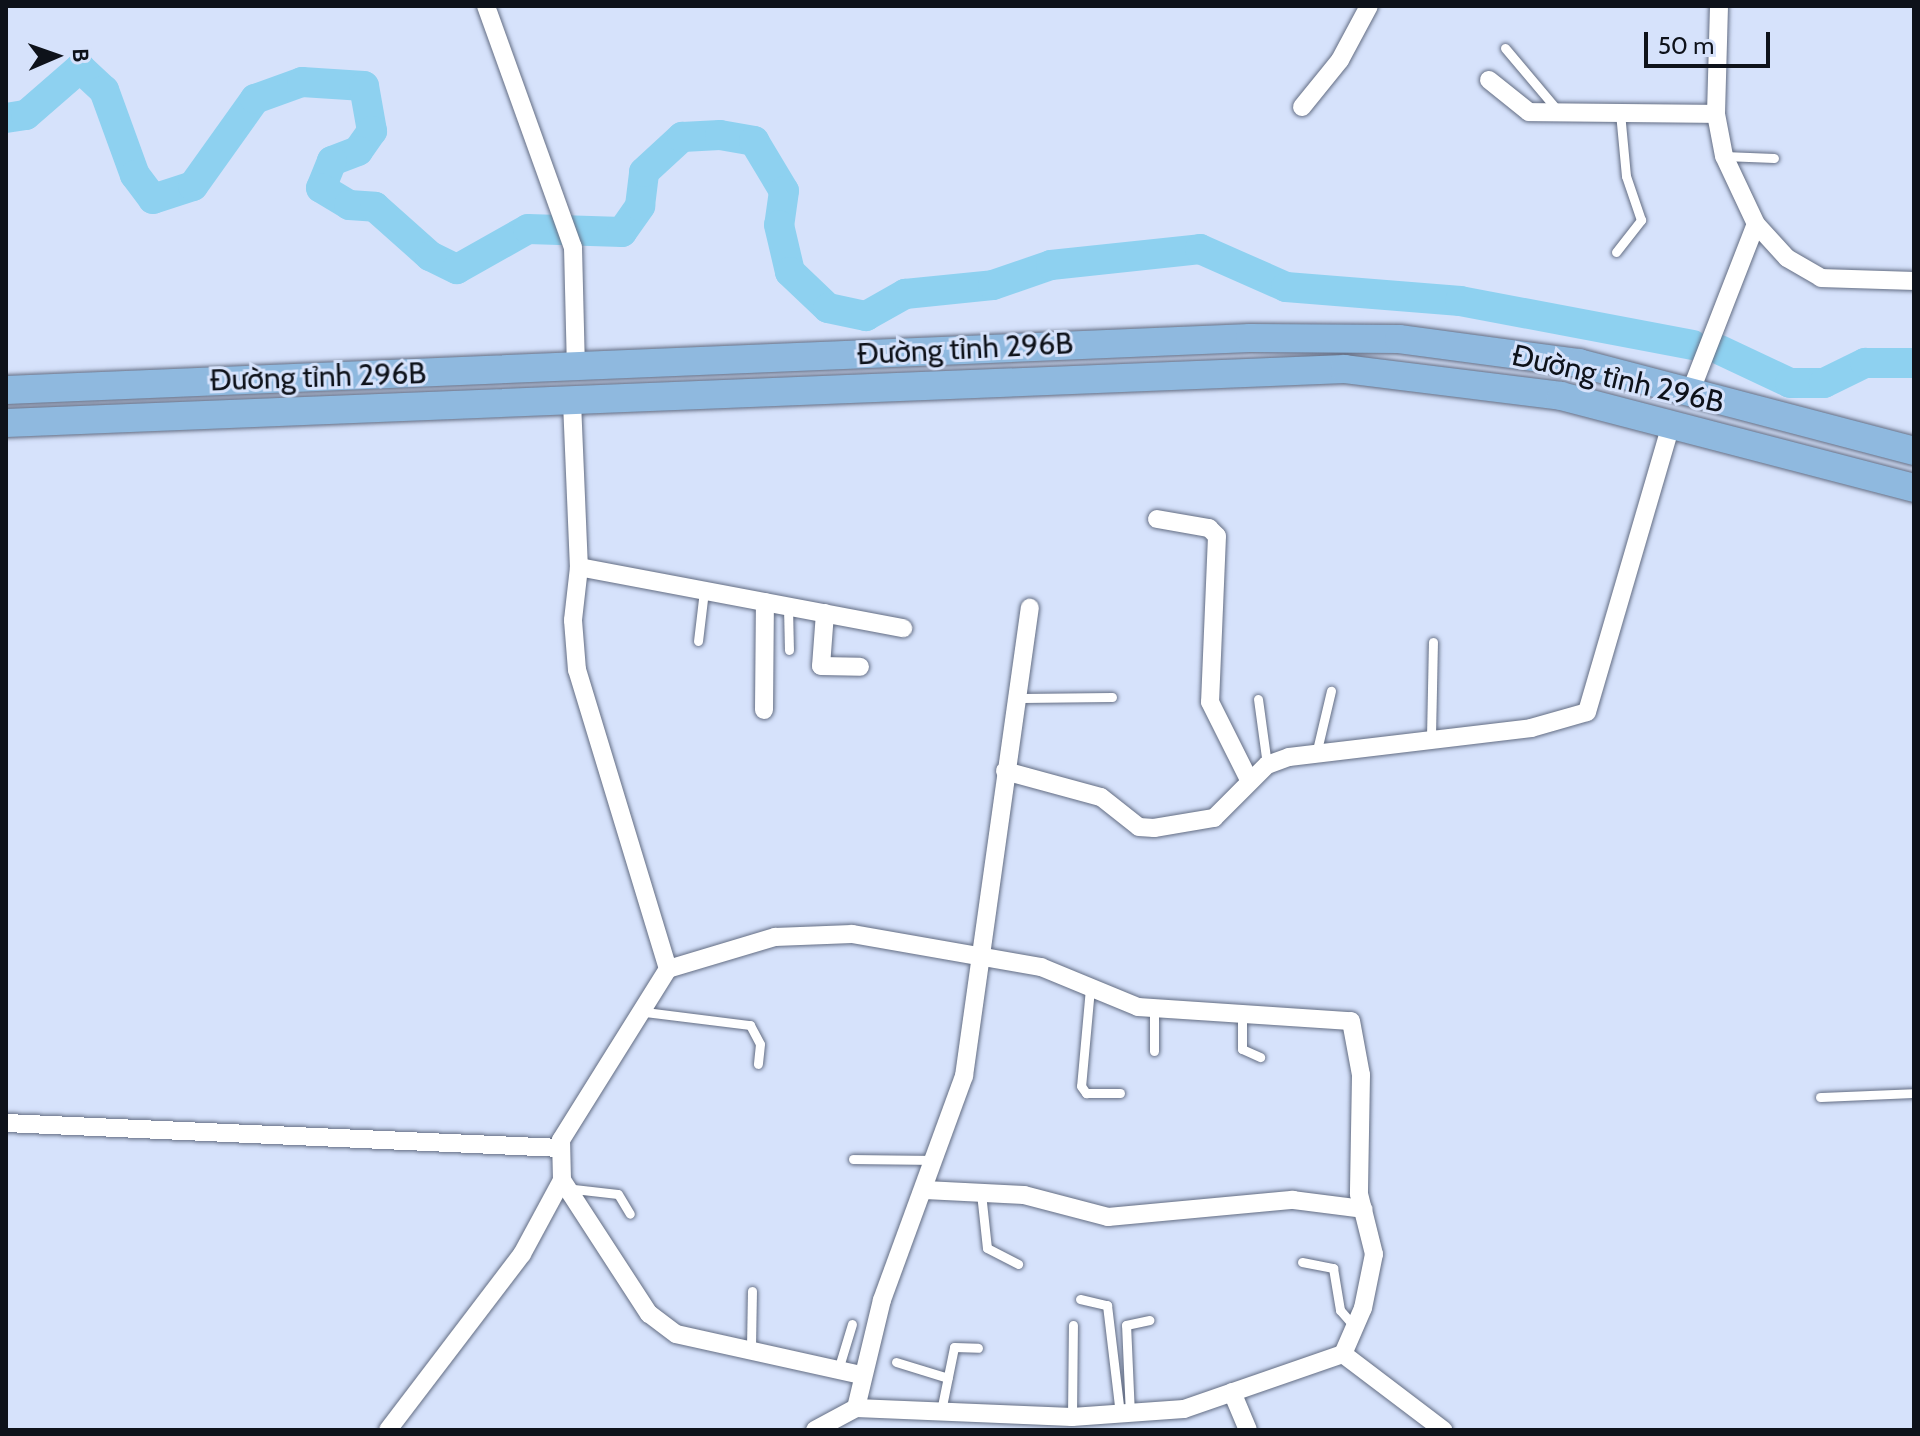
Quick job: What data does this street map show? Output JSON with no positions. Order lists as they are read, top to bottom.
{
  "streets": {
    "main road": ["Đường tỉnh 296B"]
  },
  "scale_bar": "50 m",
  "north": "right"
}
